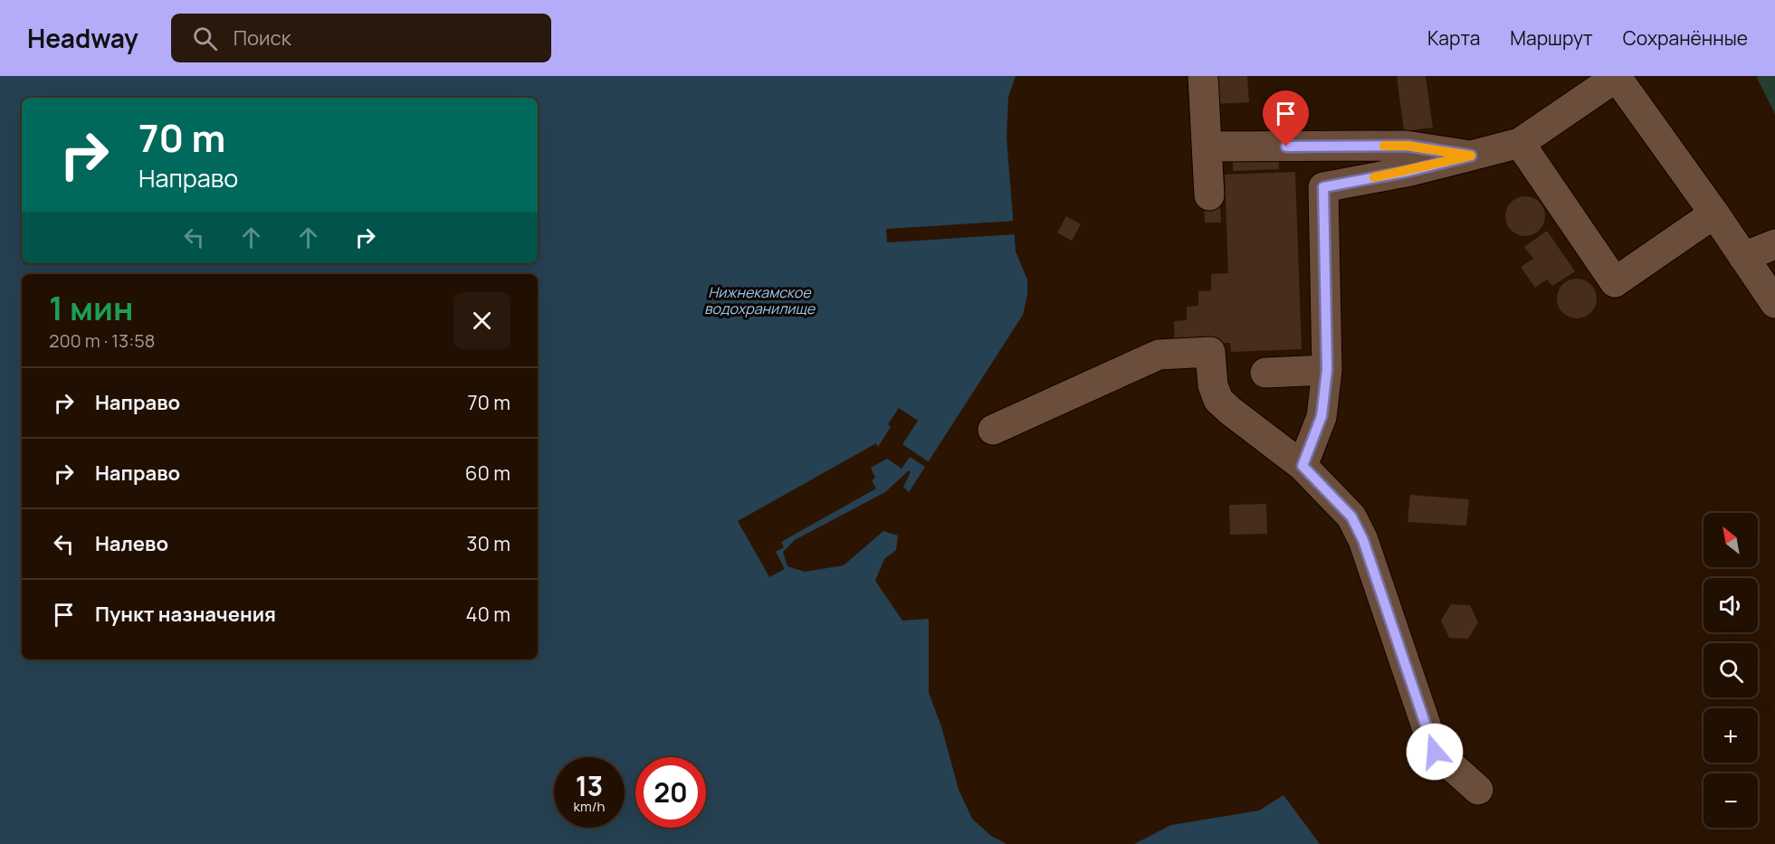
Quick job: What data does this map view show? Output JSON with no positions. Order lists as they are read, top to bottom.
{
  "water": ["Нижнекамское водохранилище"],
  "north": "top left",
  "page": {
    "header": "Headway",
    "search": "Поиск",
    "nav": ["Карта", "Маршрут", "Сохранённые"],
    "turn": ["70 m", "Направо"],
    "heading": ["1 мин", "200 m · 13:58"],
    "list": [
      {
        "name": "Направо",
        "value": "70 m"
      },
      {
        "name": "Направо",
        "value": "60 m"
      },
      {
        "name": "Налево",
        "value": "30 m"
      },
      {
        "name": "Пункт назначения",
        "value": "40 m"
      }
    ],
    "map_buttons": ["+", "−"],
    "speed": "13 km/h",
    "limit": "20"
  }
}
